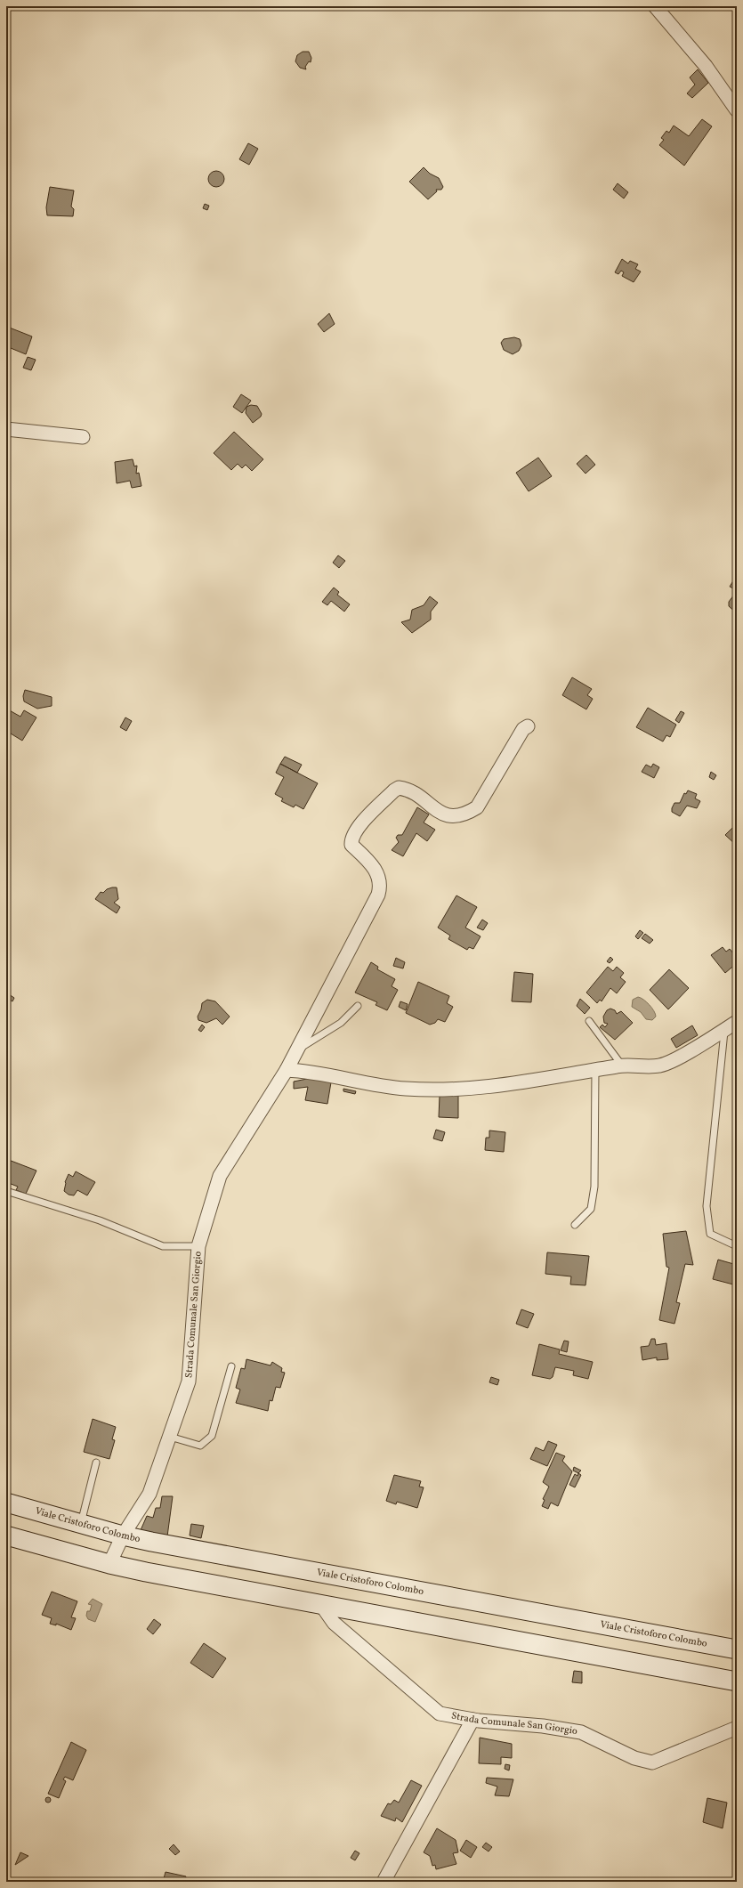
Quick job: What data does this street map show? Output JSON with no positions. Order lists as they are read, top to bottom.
{
  "streets": {
    "main road": ["Viale Cristoforo Colombo"],
    "street": ["Strada Comunale San Giorgio"]
  },
  "crossings": [
    ["Strada Comunale San Giorgio", "Viale Cristoforo Colombo"]
  ]
}
